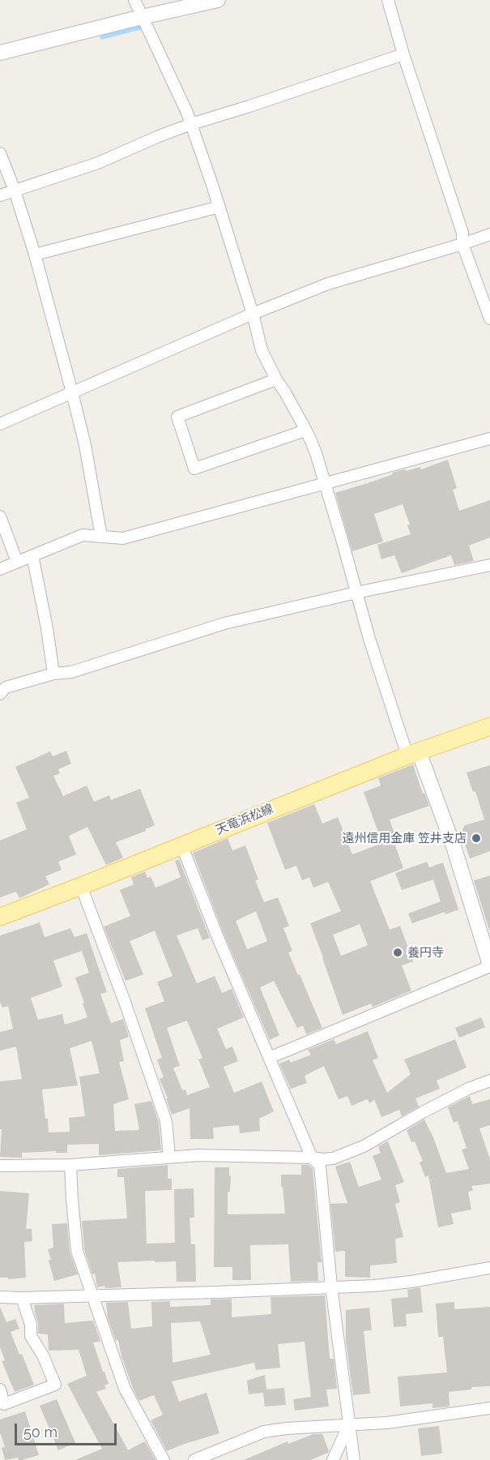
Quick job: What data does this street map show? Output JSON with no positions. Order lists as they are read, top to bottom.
{
  "streets": {
    "main road": ["天竜浜松線"]
  },
  "places": ["遠州信用金庫 笠井支店", "養円寺"],
  "scale_bar": "50 m"
}
